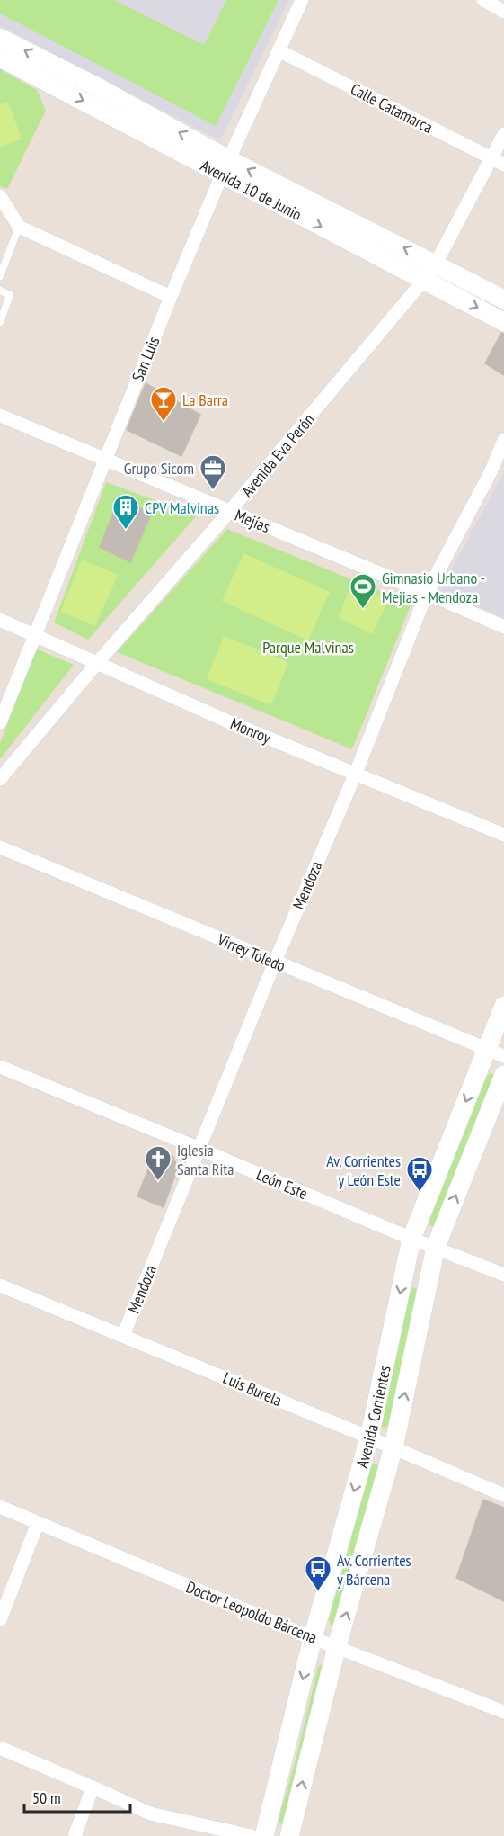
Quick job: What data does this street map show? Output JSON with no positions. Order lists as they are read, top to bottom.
{
  "streets": {
    "street": [
      "Calle Catamarca",
      "Avenida 10 de Junio",
      "San Luis",
      "Avenida Eva Perón",
      "Mejías",
      "Monroy",
      "Mendoza",
      "Virrey Toledo",
      "León Este",
      "Luis Burela",
      "Avenida Corrientes",
      "Doctor Leopoldo Bárcena"
    ]
  },
  "crossings": [
    ["Calle Catamarca", "San Luis"],
    ["Calle Catamarca", "Avenida Eva Perón"],
    ["Avenida 10 de Junio", "San Luis"],
    ["Avenida 10 de Junio", "Avenida Eva Perón"],
    ["San Luis", "Mejías"],
    ["San Luis", "Monroy"],
    ["Avenida Eva Perón", "Mejías"],
    ["Avenida Eva Perón", "Monroy"],
    ["Mejías", "Mendoza"],
    ["Monroy", "Mendoza"],
    ["Mendoza", "Virrey Toledo"],
    ["Mendoza", "León Este"],
    ["Mendoza", "Luis Burela"],
    ["Virrey Toledo", "Avenida Corrientes"],
    ["León Este", "Avenida Corrientes"],
    ["Luis Burela", "Avenida Corrientes"],
    ["Avenida Corrientes", "Doctor Leopoldo Bárcena"]
  ],
  "parks": ["Parque Malvinas"],
  "places": {
    "bar": ["La Barra"],
    "office": ["Grupo Sicom"],
    "building": ["CPV Malvinas"],
    "sports": ["Gimnasio Urbano - Mejias - Mendoza"],
    "church": ["Iglesia Santa Rita"],
    "bus stop": ["Av. Corrientes y León Este", "Av. Corrientes y Bárcena"]
  },
  "scale_bar": "50 m"
}
